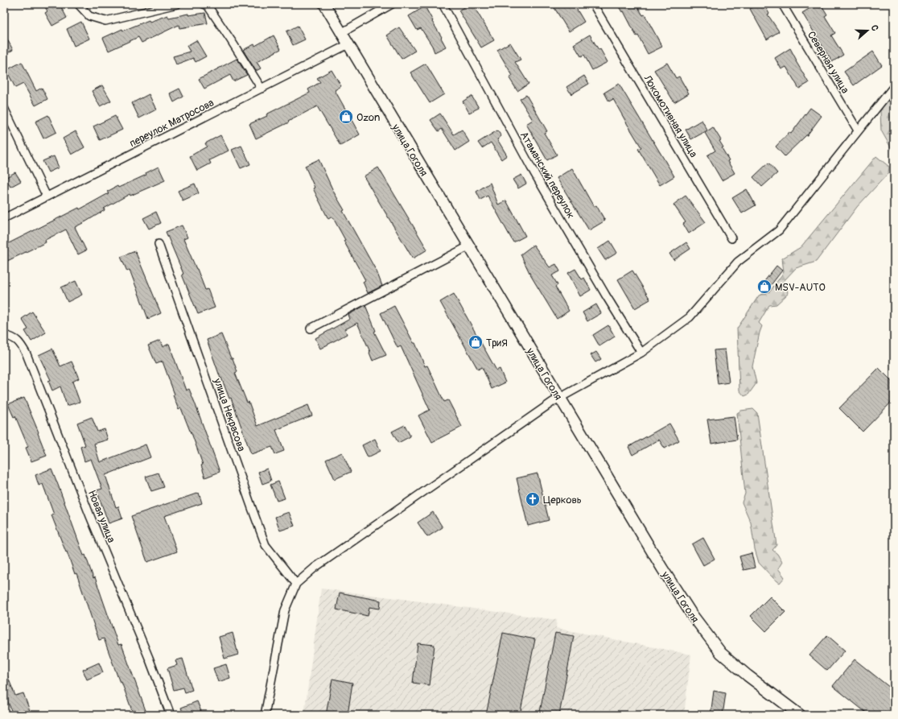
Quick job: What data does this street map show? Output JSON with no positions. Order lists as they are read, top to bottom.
{
  "streets": {
    "main road": ["улица Гоголя"],
    "street": [
      "Северная улица",
      "Локомотивная улица",
      "переулок Матросова",
      "Атаманский переулок",
      "улица Некрасова",
      "Новая улица"
    ]
  },
  "crossings": [
    ["переулок Матросова", "улица Гоголя"]
  ],
  "places": {
    "shop": ["Ozon", "MSV-AUTO", "ТриЯ"],
    "church": ["Церковь"]
  },
  "north": "right"
}
